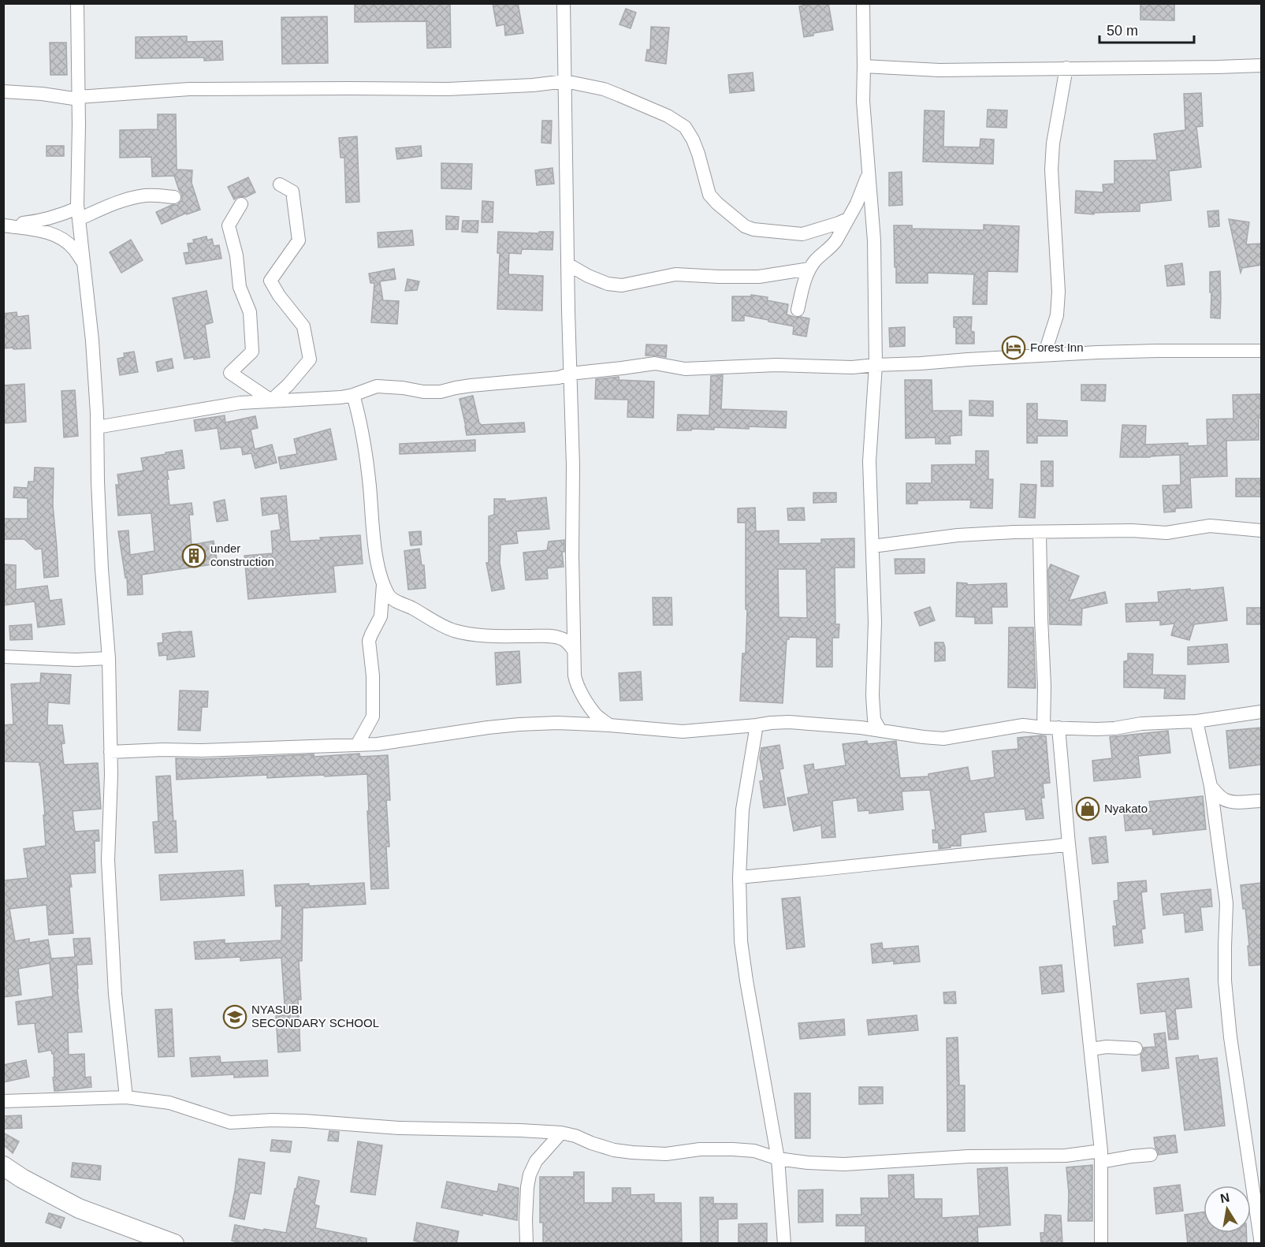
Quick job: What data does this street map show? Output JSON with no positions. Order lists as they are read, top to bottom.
{
  "places": {
    "hotel": ["Forest Inn"],
    "building": ["under construction"],
    "shop": ["Nyakato"],
    "school or university": ["NYASUBI SECONDARY SCHOOL"]
  },
  "scale_bar": "50 m",
  "north": "top"
}
